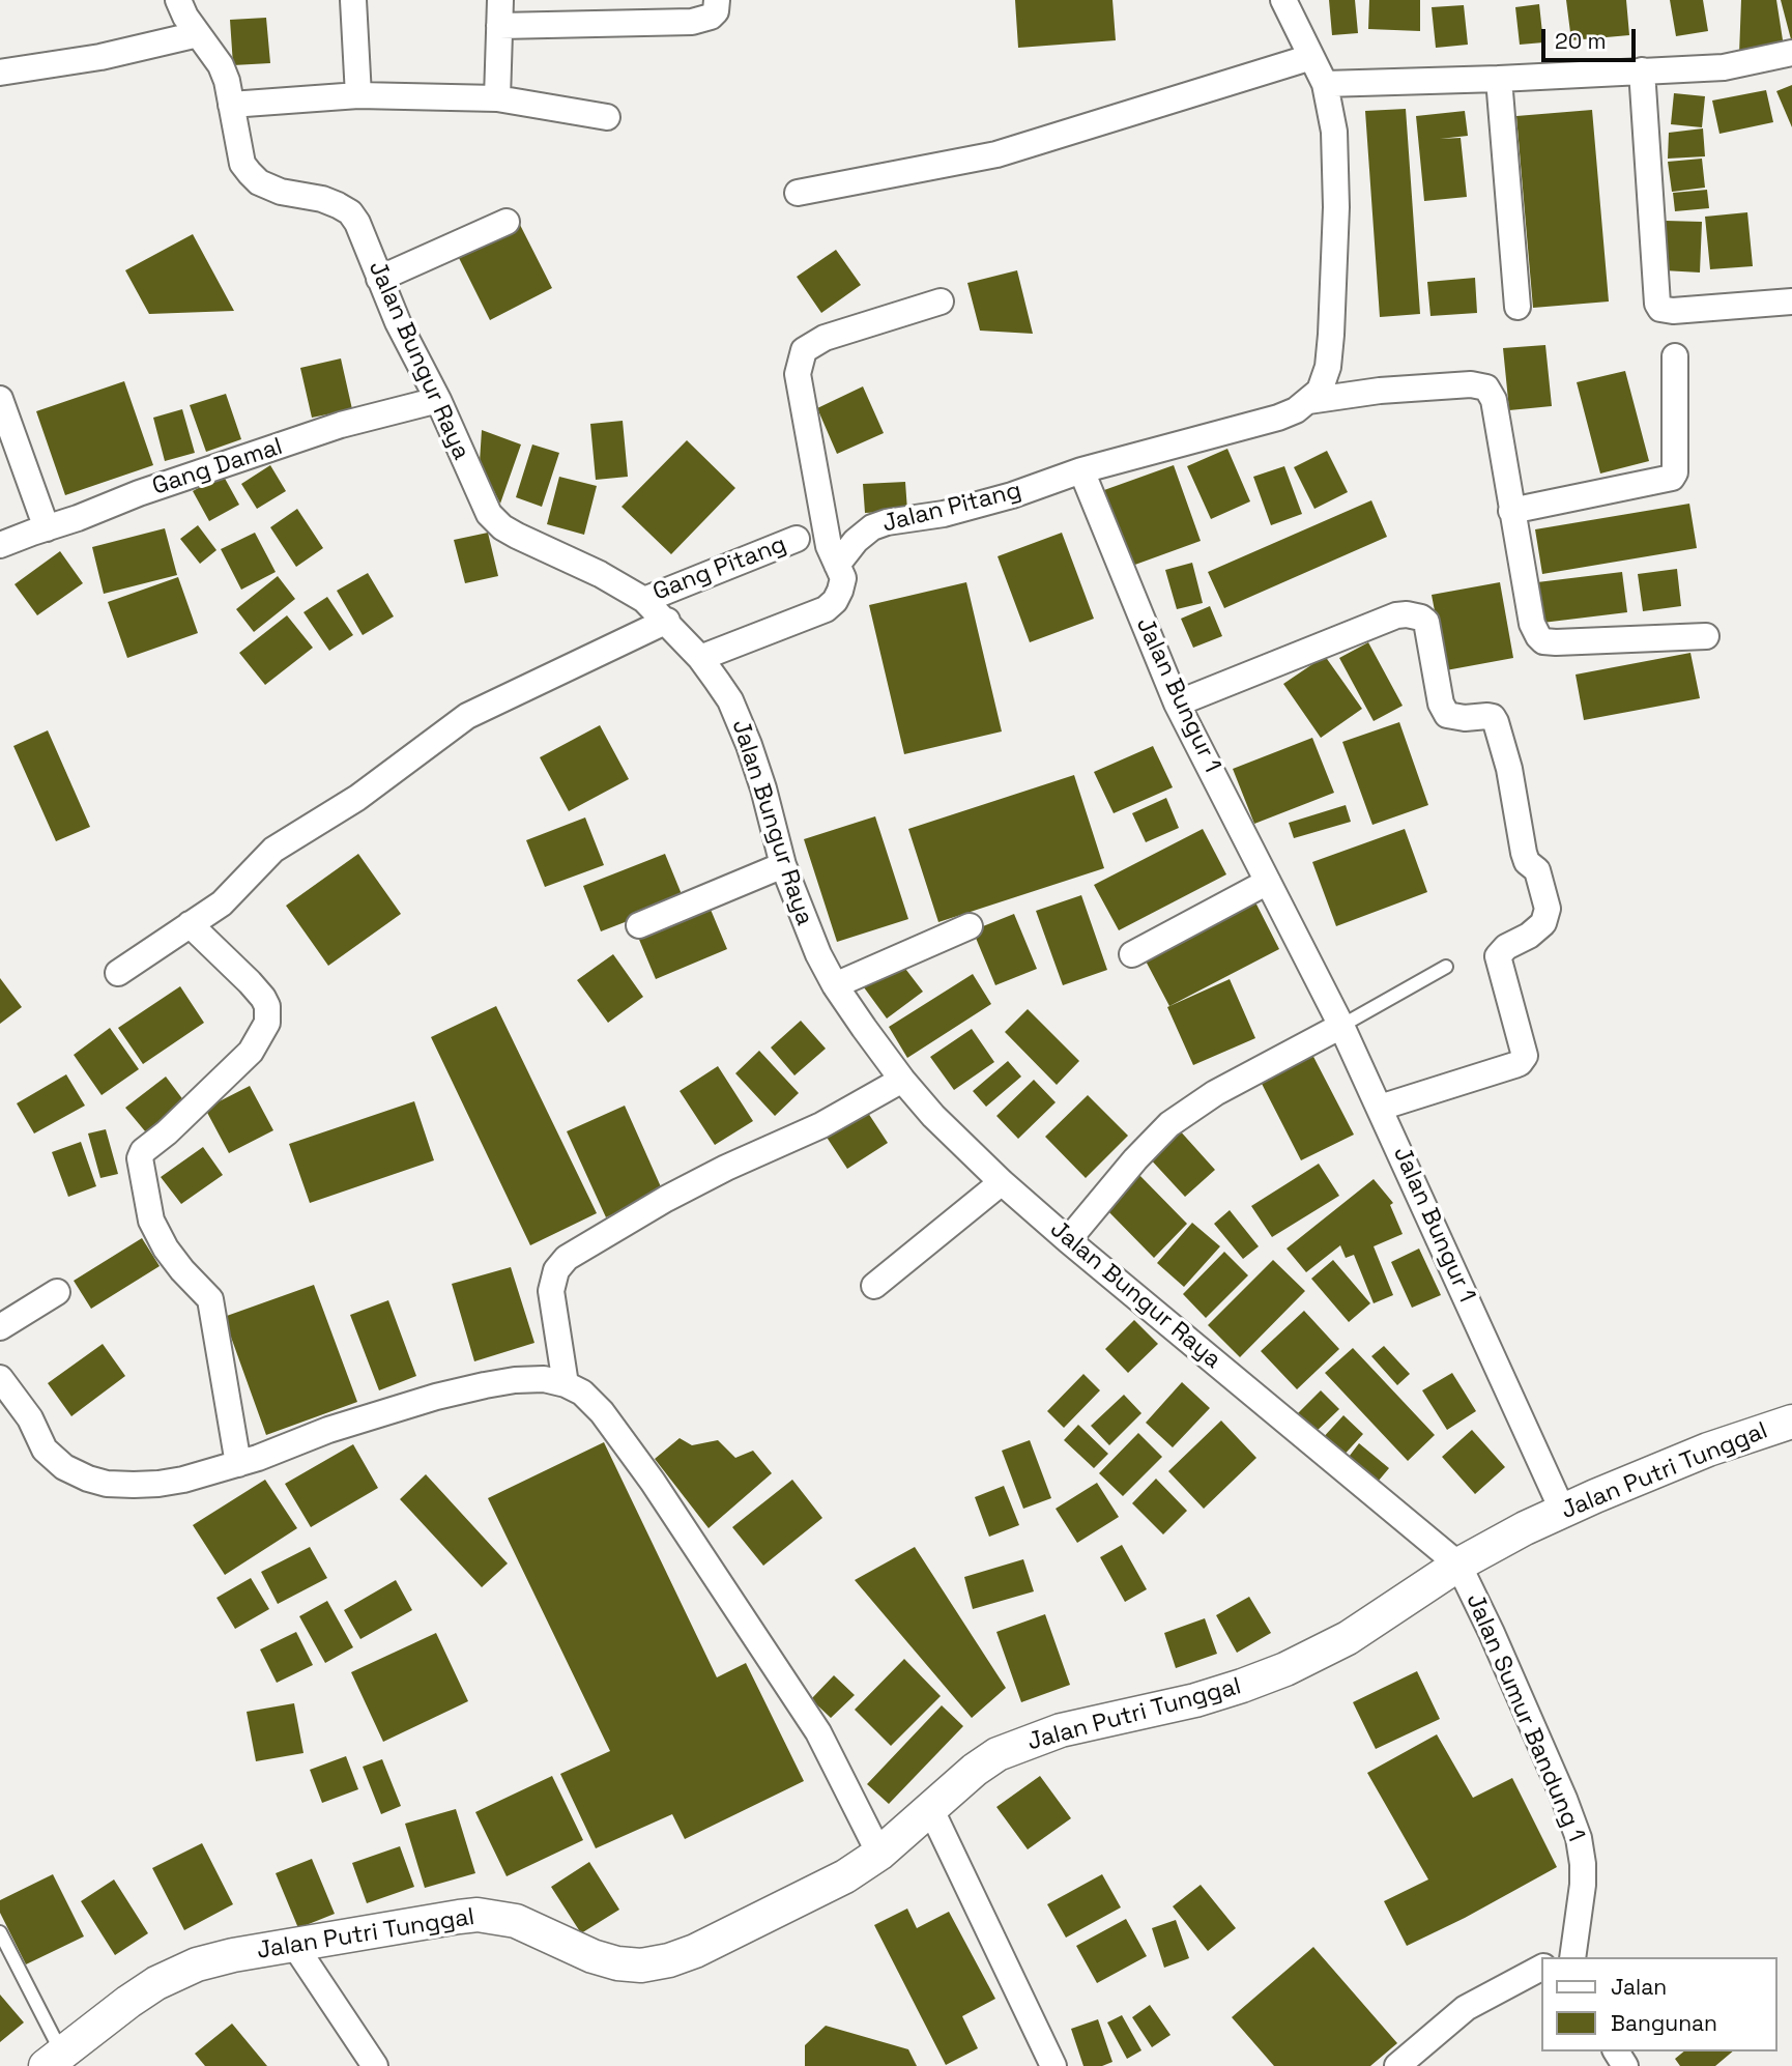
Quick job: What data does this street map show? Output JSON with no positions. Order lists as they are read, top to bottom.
{
  "streets": {
    "street": [
      "Jalan Bungur Raya",
      "Gang Damal",
      "Jalan Pitang",
      "Gang Pitang",
      "Jalan Bungur 1",
      "Jalan Putri Tunggal",
      "Jalan Sumur Bandung 1"
    ]
  },
  "crossings": [
    ["Jalan Bungur Raya", "Gang Damal"],
    ["Jalan Bungur Raya", "Gang Pitang"],
    ["Jalan Bungur Raya", "Jalan Putri Tunggal"],
    ["Jalan Bungur Raya", "Jalan Sumur Bandung 1"],
    ["Jalan Pitang", "Jalan Bungur 1"],
    ["Jalan Bungur 1", "Jalan Putri Tunggal"],
    ["Jalan Putri Tunggal", "Jalan Sumur Bandung 1"]
  ],
  "legend": ["Jalan", "Bangunan"],
  "scale_bar": "20 m"
}
